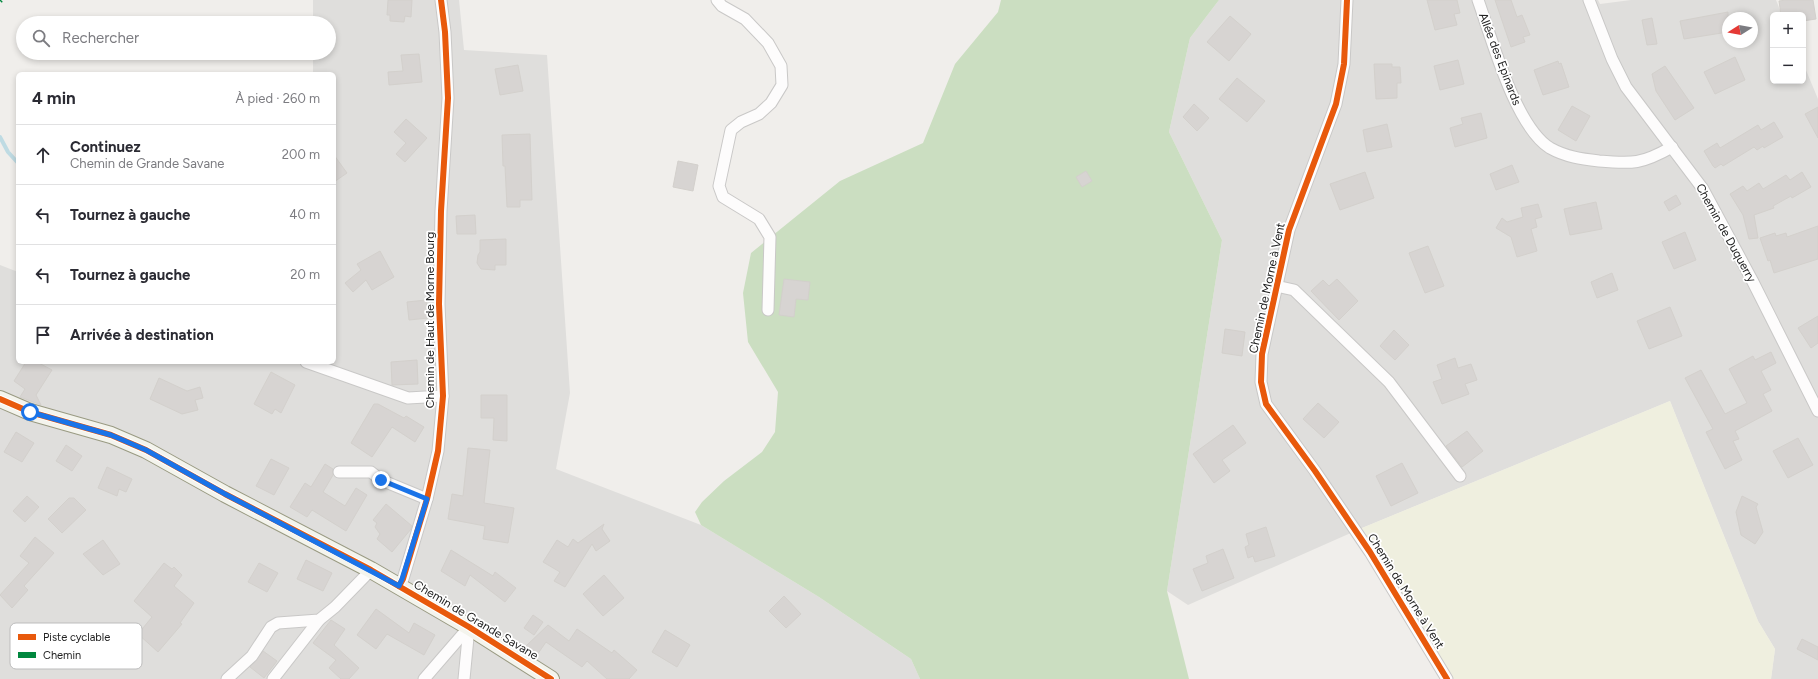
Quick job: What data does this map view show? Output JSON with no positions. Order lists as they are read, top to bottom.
{
  "streets": {
    "street": [
      "Allée des Epinards",
      "Chemin de Duquerry",
      "Chemin de Morne à Vent",
      "Chemin de Haut de Morne Bourg",
      "Chemin de Grande Savane"
    ]
  },
  "crossings": [
    ["Allée des Epinards", "Chemin de Duquerry"],
    ["Chemin de Haut de Morne Bourg", "Chemin de Grande Savane"]
  ],
  "legend": ["Piste cyclable", "Chemin"],
  "north": "left",
  "page": {
    "map_buttons": ["+", "−"],
    "search": "Rechercher",
    "heading": ["4 min", "À pied · 260 m"],
    "list": [
      ["Continuez", "Chemin de Grande Savane", "200 m"],
      ["Tournez à gauche", "40 m"],
      ["Tournez à gauche", "20 m"],
      "Arrivée à destination"
    ]
  }
}
